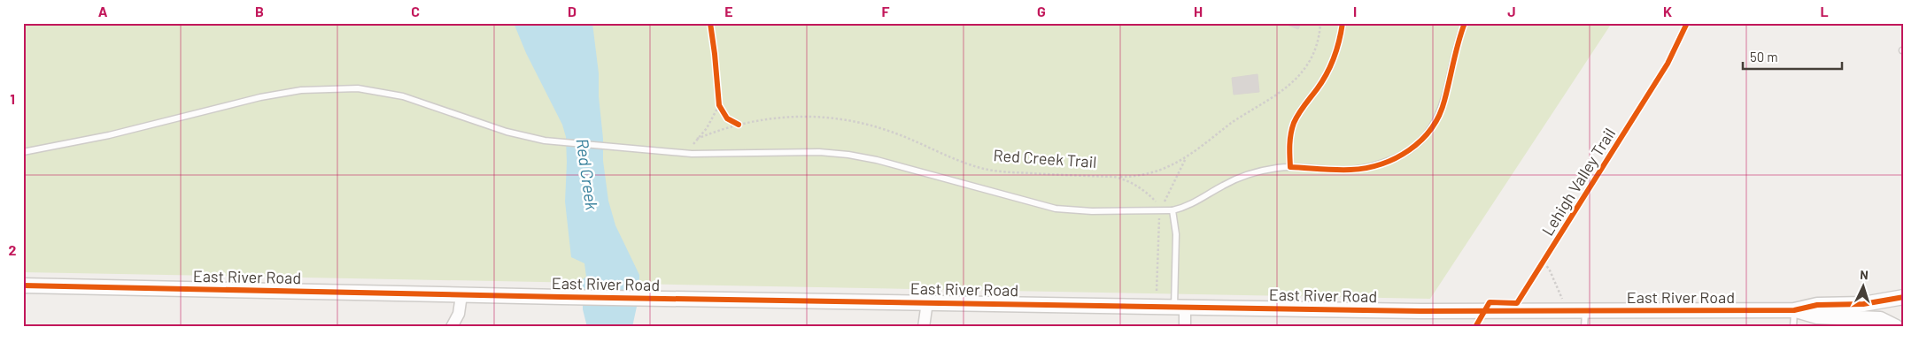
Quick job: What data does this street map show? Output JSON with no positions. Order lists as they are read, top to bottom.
{
  "streets": {
    "street": ["East River Road"],
    "path": ["Red Creek Trail"],
    "cycle path": ["Lehigh Valley Trail"]
  },
  "water": ["Red Creek"],
  "scale_bar": "50 m",
  "north": "top",
  "grid": {
    "columns": [
      "A",
      "B",
      "C",
      "D",
      "E",
      "F",
      "G",
      "H",
      "I",
      "J",
      "K",
      "L"
    ],
    "rows": ["1", "2"]
  }
}
